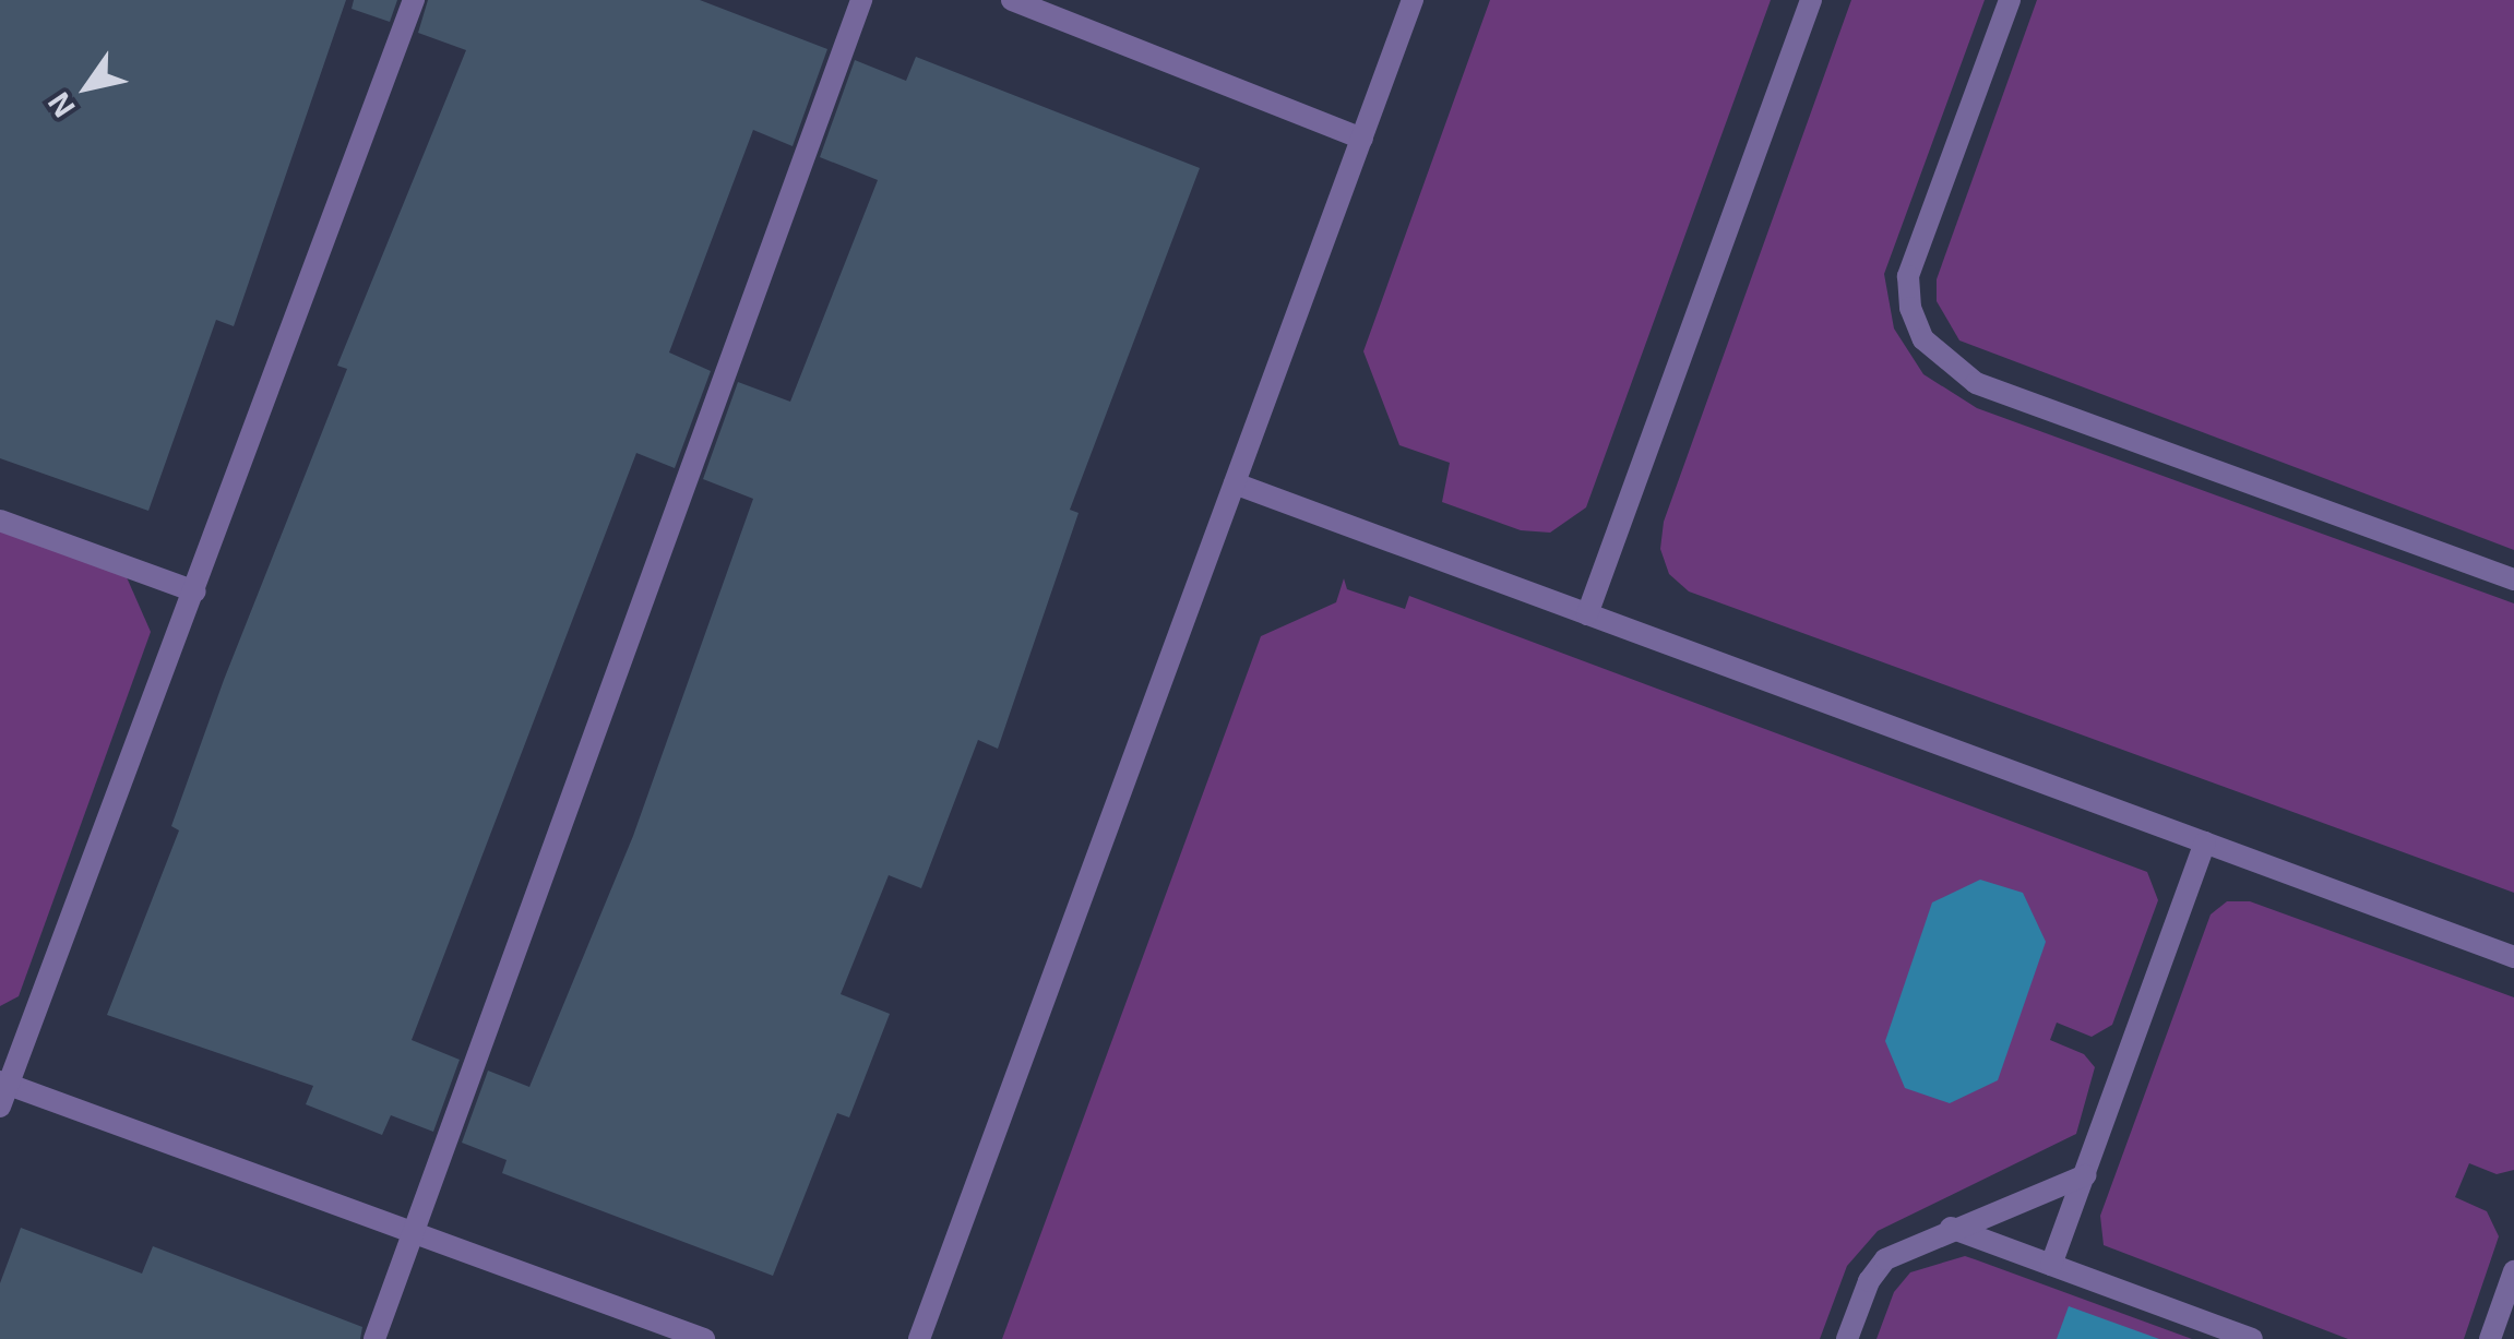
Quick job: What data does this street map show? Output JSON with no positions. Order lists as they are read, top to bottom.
{
  "north": "bottom left"
}
